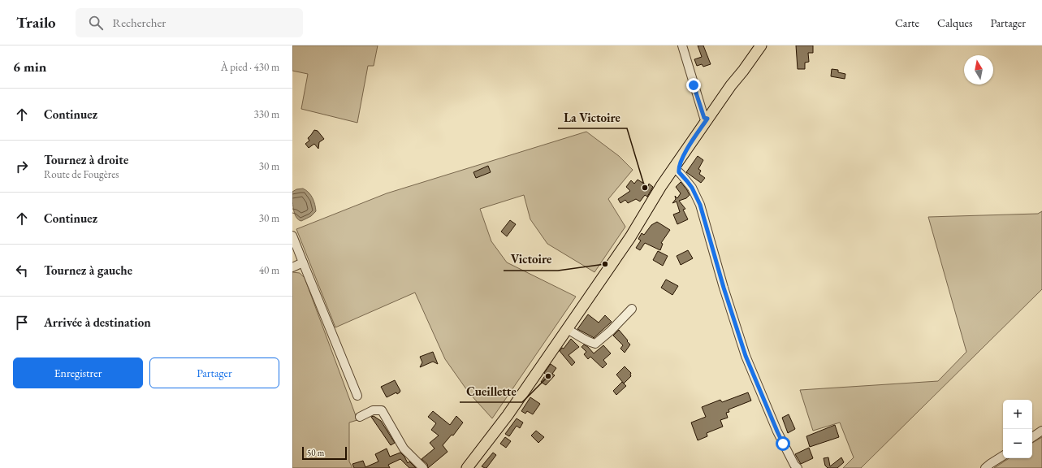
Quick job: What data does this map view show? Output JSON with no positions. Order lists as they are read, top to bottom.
{
  "places": ["La Victoire", "Victoire", "Cueillette"],
  "scale_bar": "50 m",
  "north": "top",
  "page": {
    "header": "Trailo",
    "search": "Rechercher",
    "nav": ["Carte", "Calques", "Partager"],
    "heading": ["6 min", "À pied · 430 m"],
    "list": [
      ["Continuez", "330 m"],
      ["Tournez à droite", "Route de Fougères", "30 m"],
      ["Continuez", "30 m"],
      ["Tournez à gauche", "40 m"],
      "Arrivée à destination"
    ],
    "buttons": ["Enregistrer", "Partager"],
    "map_buttons": ["+", "−"],
    "scale": "50 m"
  }
}
